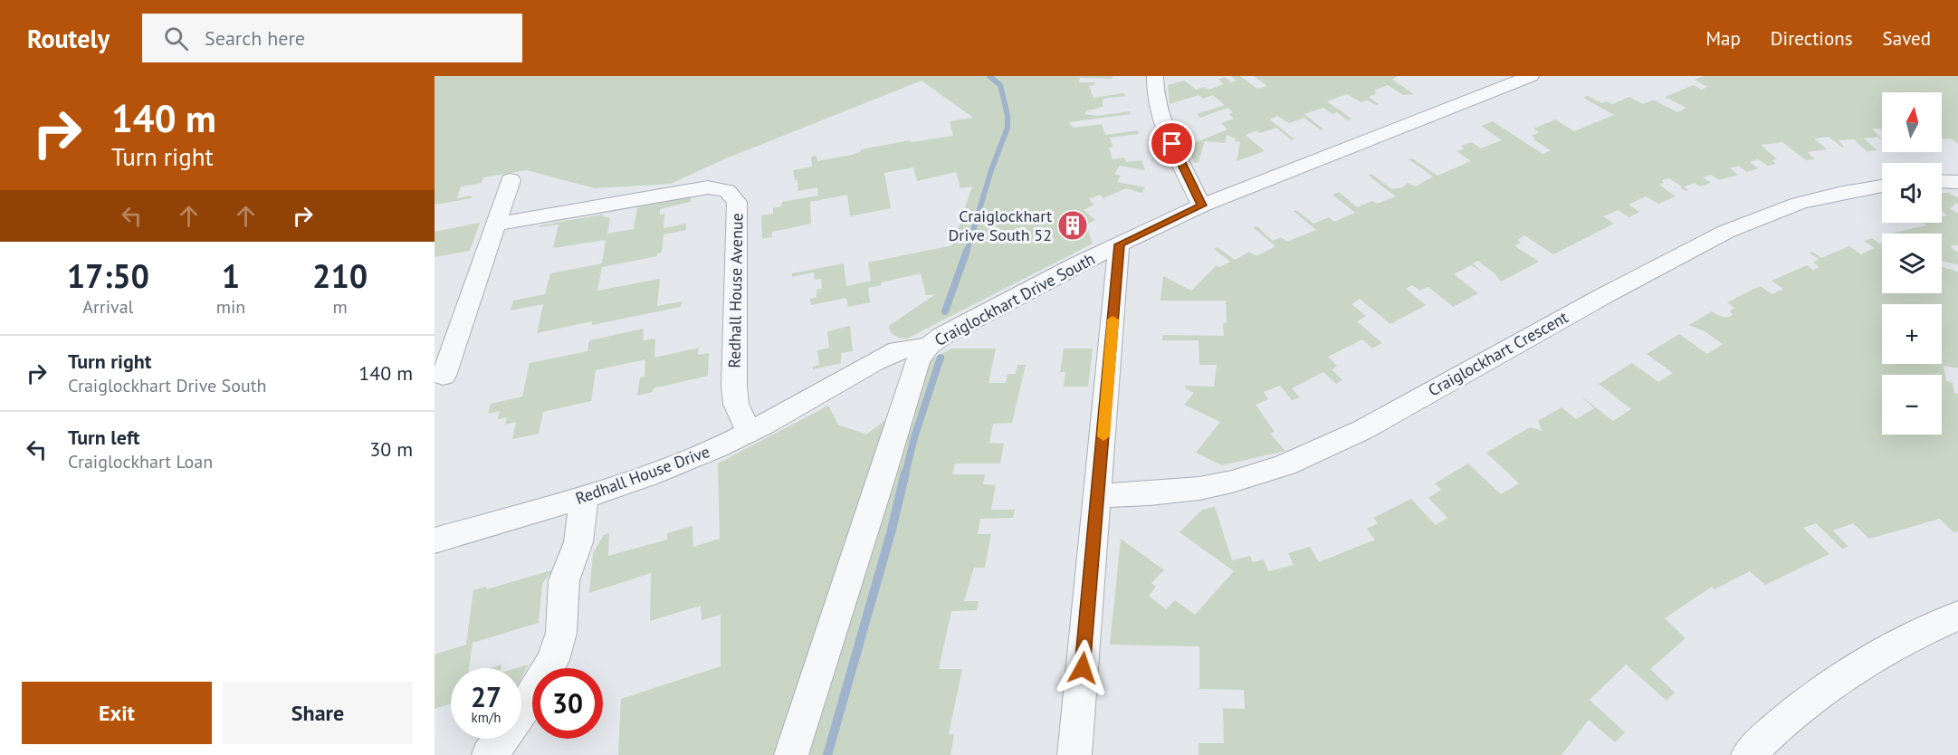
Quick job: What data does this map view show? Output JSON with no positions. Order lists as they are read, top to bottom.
{
  "streets": {
    "street": [
      "Redhall House Avenue",
      "Craiglockhart Drive South",
      "Craiglockhart Crescent",
      "Redhall House Drive"
    ]
  },
  "crossings": [
    ["Redhall House Avenue", "Redhall House Drive"],
    ["Craiglockhart Drive South", "Redhall House Drive"]
  ],
  "places": {
    "building": ["Craiglockhart Drive South 52"]
  },
  "north": "top",
  "page": {
    "header": "Routely",
    "search": "Search here",
    "nav": ["Map", "Directions", "Saved"],
    "turn": ["140 m", "Turn right"],
    "map_buttons": ["+", "−"],
    "eta": [
      "17:50",
      "Arrival",
      "1",
      "min",
      "210",
      "m"
    ],
    "list": [
      {
        "name": "Turn right",
        "note": "Craiglockhart Drive South",
        "value": "140 m"
      },
      {
        "name": "Turn left",
        "note": "Craiglockhart Loan",
        "value": "30 m"
      }
    ],
    "speed": "27 km/h",
    "limit": "30",
    "buttons": ["Exit", "Share"]
  }
}
